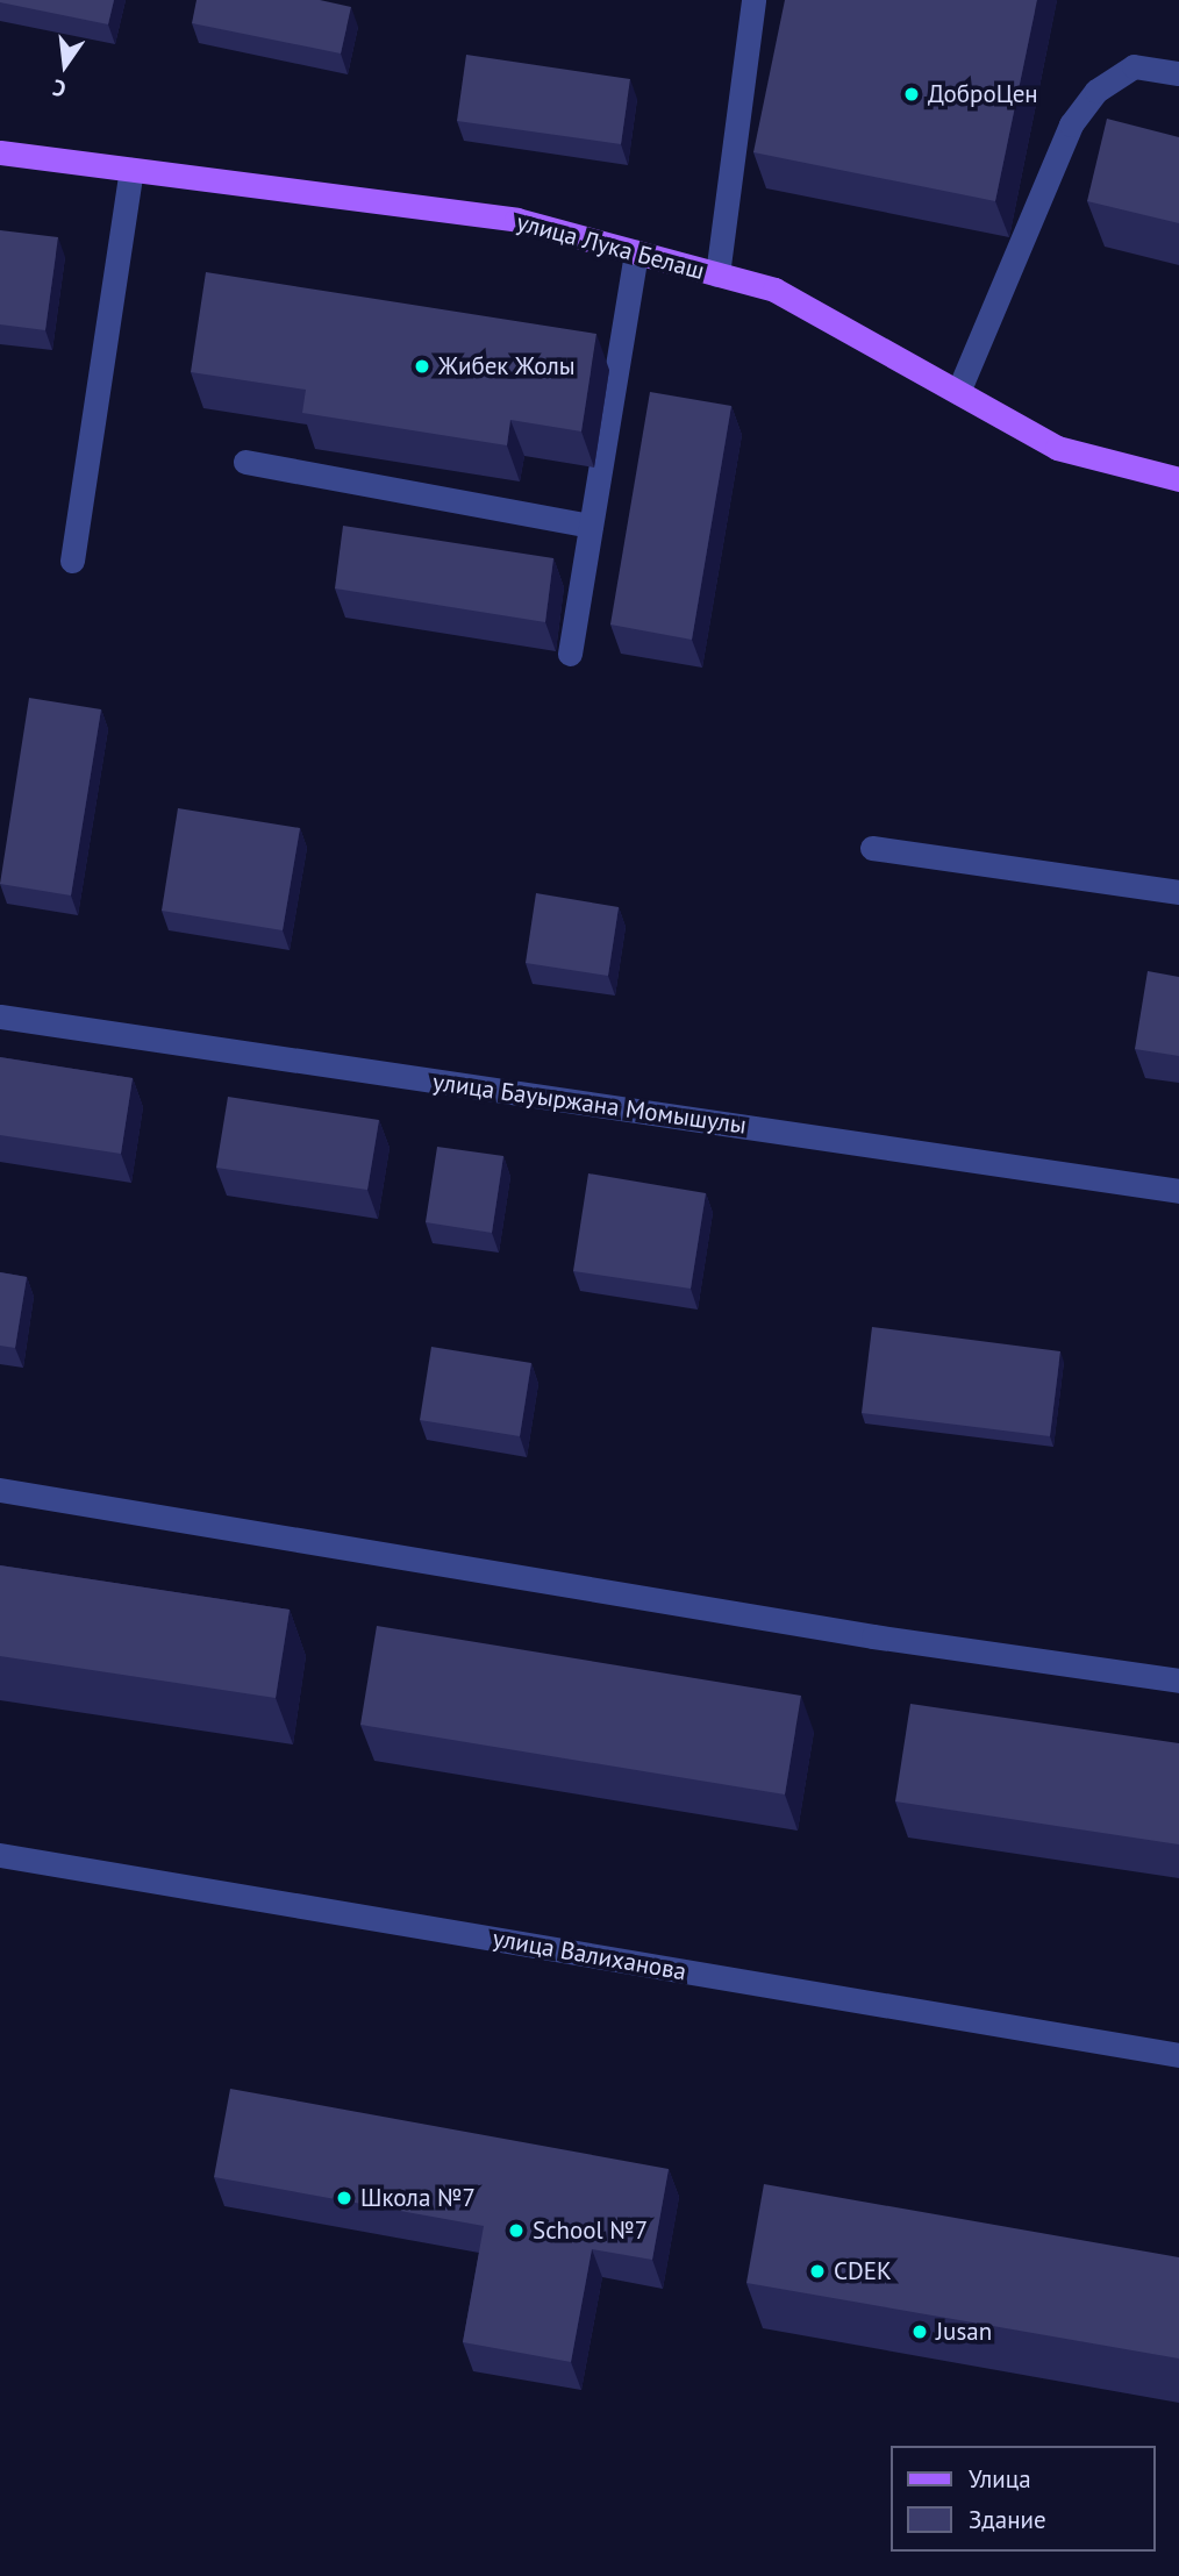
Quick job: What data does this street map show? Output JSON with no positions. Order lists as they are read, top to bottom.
{
  "streets": {
    "main road": ["улица Лука Белаш"],
    "street": ["улица Бауыржана Момышулы", "улица Валиханова"]
  },
  "places": [
    "ДоброЦен",
    "Жибек Жолы",
    "Школа №7",
    "School №7",
    "CDEK",
    "Jusan"
  ],
  "legend": ["Улица", "Здание"],
  "north": "bottom"
}
